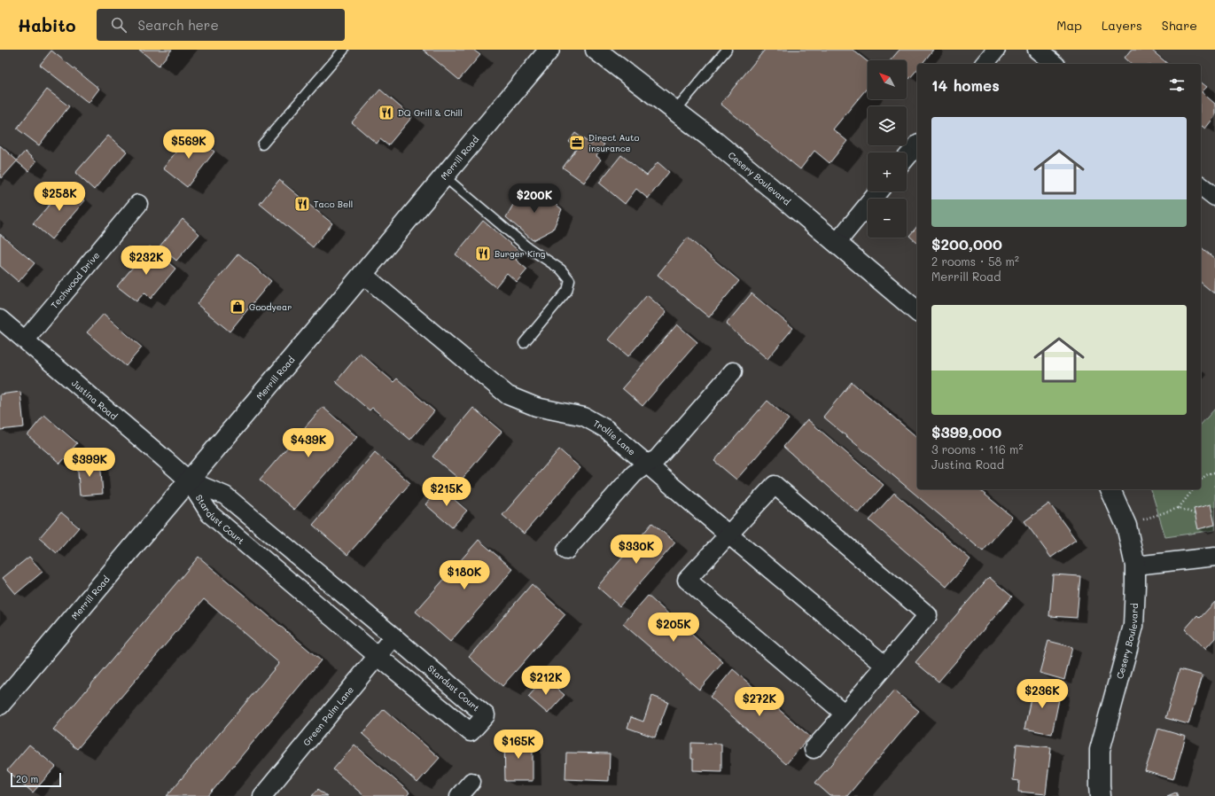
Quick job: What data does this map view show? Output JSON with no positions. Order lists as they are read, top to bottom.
{
  "streets": {
    "main road": ["Merrill Road", "Cesery Boulevard"],
    "street": [
      "Techwood Drive",
      "Justina Road",
      "Trollie Lane",
      "Stardust Court",
      "Green Palm Lane"
    ]
  },
  "crossings": [
    ["Merrill Road", "Justina Road"],
    ["Merrill Road", "Trollie Lane"],
    ["Merrill Road", "Stardust Court"],
    ["Techwood Drive", "Justina Road"],
    ["Justina Road", "Stardust Court"],
    ["Stardust Court", "Green Palm Lane"]
  ],
  "places": {
    "restaurant": ["DQ Grill & Chill", "Taco Bell", "Burger King"],
    "office": ["Direct Auto insurance"],
    "shop": ["Goodyear"]
  },
  "scale_bar": "20 m",
  "north": "top left",
  "page": {
    "header": "Habito",
    "search": "Search here",
    "nav": ["Map", "Layers", "Share"],
    "map_buttons": ["+", "−"],
    "heading": "14 homes",
    "list": [
      {
        "name": "$200,000",
        "note": "2 rooms · 58 m² · Merrill Road"
      },
      {
        "name": "$399,000",
        "note": "3 rooms · 116 m² · Justina Road"
      }
    ],
    "price": [
      "$569K",
      "$258K",
      "$200K",
      "$232K",
      "$439K",
      "$399K",
      "$215K",
      "$330K",
      "$180K",
      "$205K",
      "$212K",
      "$236K",
      "$272K",
      "$165K"
    ],
    "scale": "20 m"
  }
}
